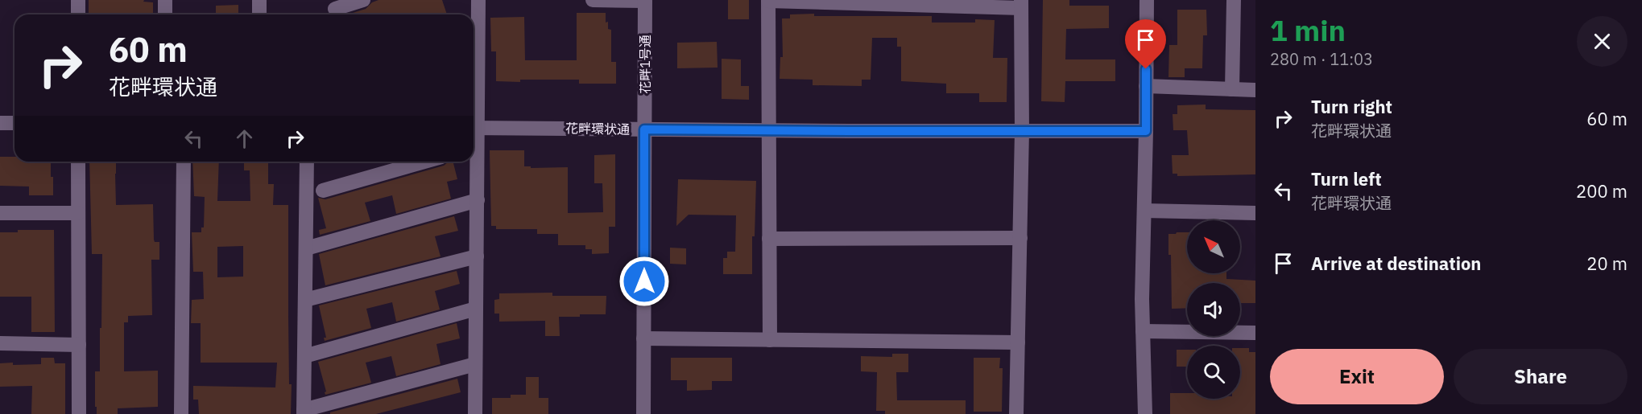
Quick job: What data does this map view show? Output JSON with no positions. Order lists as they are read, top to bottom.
{
  "streets": {
    "street": ["花畔1号通", "花畔環状通"]
  },
  "crossings": [
    ["花畔1号通", "花畔環状通"]
  ],
  "north": "top left",
  "page": {
    "heading": ["1 min", "280 m · 11:03"],
    "turn": ["60 m", "花畔環状通"],
    "list": [
      {
        "name": "Turn right",
        "note": "花畔環状通",
        "value": "60 m"
      },
      {
        "name": "Turn left",
        "note": "花畔環状通",
        "value": "200 m"
      },
      {
        "name": "Arrive at destination",
        "value": "20 m"
      }
    ],
    "buttons": ["Exit", "Share"]
  }
}
